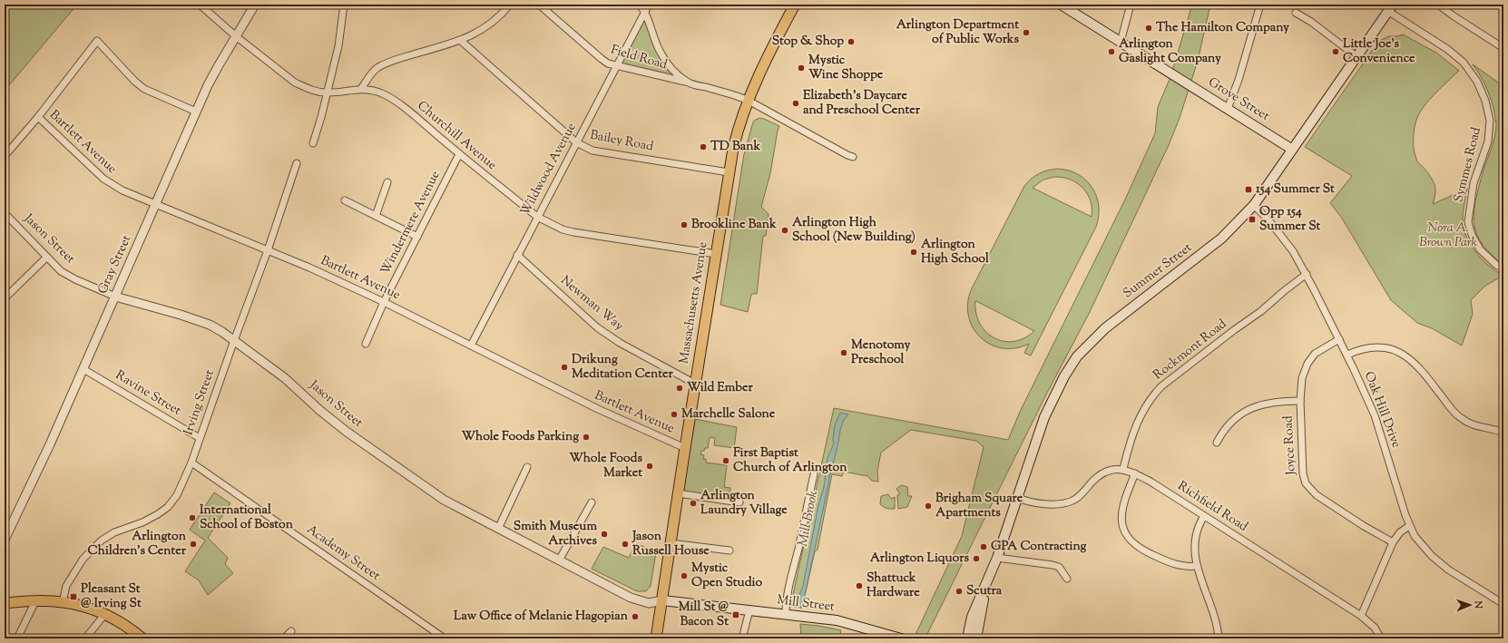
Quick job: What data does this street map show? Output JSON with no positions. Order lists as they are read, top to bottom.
{
  "streets": {
    "main road": [
      "Grove Street",
      "Summer Street",
      "Massachusetts Avenue",
      "Mill Street"
    ],
    "street": [
      "Field Road",
      "Churchill Avenue",
      "Bailey Road",
      "Bartlett Avenue",
      "Symmes Road",
      "Wildwood Avenue",
      "Windermere Avenue",
      "Jason Street",
      "Gray Street",
      "Newman Way",
      "Rockmont Road",
      "Ravine Street",
      "Irving Street",
      "Oak Hill Drive",
      "Joyce Road",
      "Richfield Road",
      "Academy Street"
    ]
  },
  "crossings": [
    ["Field Road", "Wildwood Avenue"],
    ["Field Road", "Massachusetts Avenue"],
    ["Grove Street", "Summer Street"],
    ["Churchill Avenue", "Wildwood Avenue"],
    ["Churchill Avenue", "Windermere Avenue"],
    ["Churchill Avenue", "Gray Street"],
    ["Churchill Avenue", "Massachusetts Avenue"],
    ["Bailey Road", "Wildwood Avenue"],
    ["Bailey Road", "Massachusetts Avenue"],
    ["Bartlett Avenue", "Wildwood Avenue"],
    ["Bartlett Avenue", "Windermere Avenue"],
    ["Bartlett Avenue", "Gray Street"],
    ["Bartlett Avenue", "Massachusetts Avenue"],
    ["Bartlett Avenue", "Irving Street"],
    ["Symmes Road", "Summer Street"],
    ["Wildwood Avenue", "Newman Way"],
    ["Jason Street", "Gray Street"],
    ["Jason Street", "Massachusetts Avenue"],
    ["Jason Street", "Irving Street"],
    ["Jason Street", "Mill Street"],
    ["Gray Street", "Ravine Street"],
    ["Summer Street", "Oak Hill Drive"],
    ["Massachusetts Avenue", "Newman Way"],
    ["Massachusetts Avenue", "Mill Street"],
    ["Rockmont Road", "Oak Hill Drive"],
    ["Rockmont Road", "Richfield Road"],
    ["Ravine Street", "Irving Street"],
    ["Irving Street", "Academy Street"],
    ["Oak Hill Drive", "Joyce Road"]
  ],
  "water": ["Mill Brook"],
  "parks": ["Nora A. Brown Park"],
  "places": {
    "other": [
      "The Hamilton Company",
      "Arlington Department of Public Works",
      "Stop & Shop",
      "Arlington Gaslight Company",
      "Little Joe's Convenience",
      "Mystic Wine Shoppe",
      "Elizabeth's Daycare and Preschool Center",
      "TD Bank",
      "Brookline Bank",
      "Arlington High School (New Building)",
      "Arlington High School",
      "Menotomy Preschool",
      "Drikung Meditation Center",
      "Wild Ember",
      "Marchelle Salone",
      "Whole Foods Parking",
      "First Baptist Church of Arlington",
      "Whole Foods Market",
      "Arlington Laundry Village",
      "Brigham Square Apartments",
      "International School of Boston",
      "Smith Museum Archives",
      "Arlington Children's Center",
      "Jason Russell House",
      "GPA Contracting",
      "Arlington Liquors",
      "Mystic Open Studio",
      "Shattuck Hardware",
      "Scutra",
      "Law Office of Melanie Hagopian"
    ],
    "transit": [
      "154 Summer St",
      "Opp 154 Summer St",
      "Pleasant St @ Irving St",
      "Mill St @ Bacon St"
    ]
  },
  "north": "right"
}
